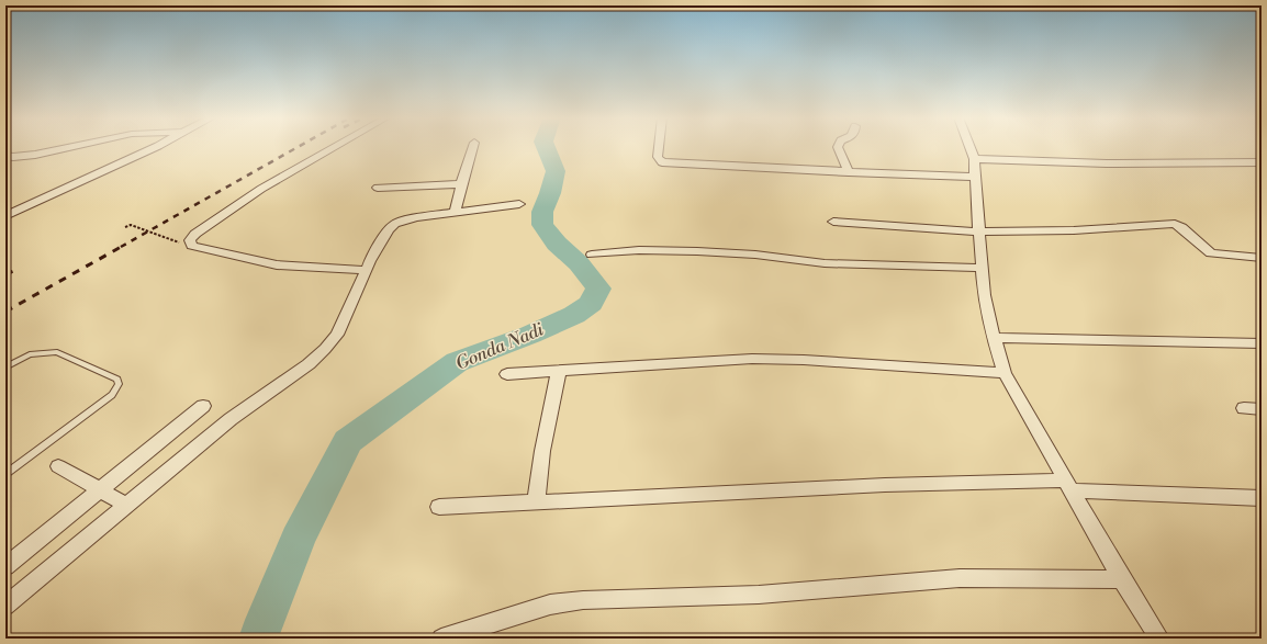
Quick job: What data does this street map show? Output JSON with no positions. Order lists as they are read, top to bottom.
{
  "water": ["Gonda Nadi"]
}
